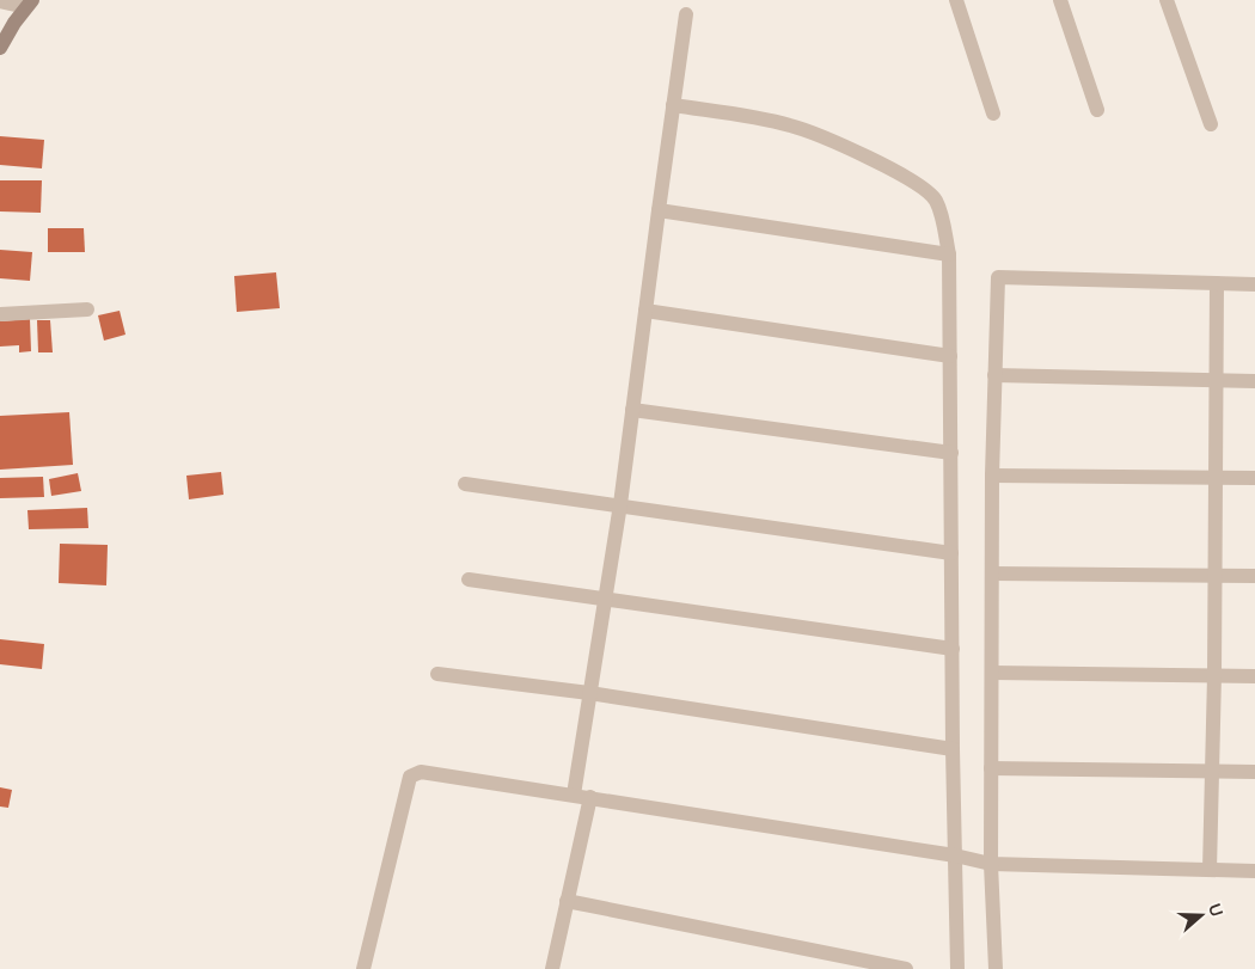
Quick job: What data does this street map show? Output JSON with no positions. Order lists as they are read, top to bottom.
{
  "north": "right"
}
